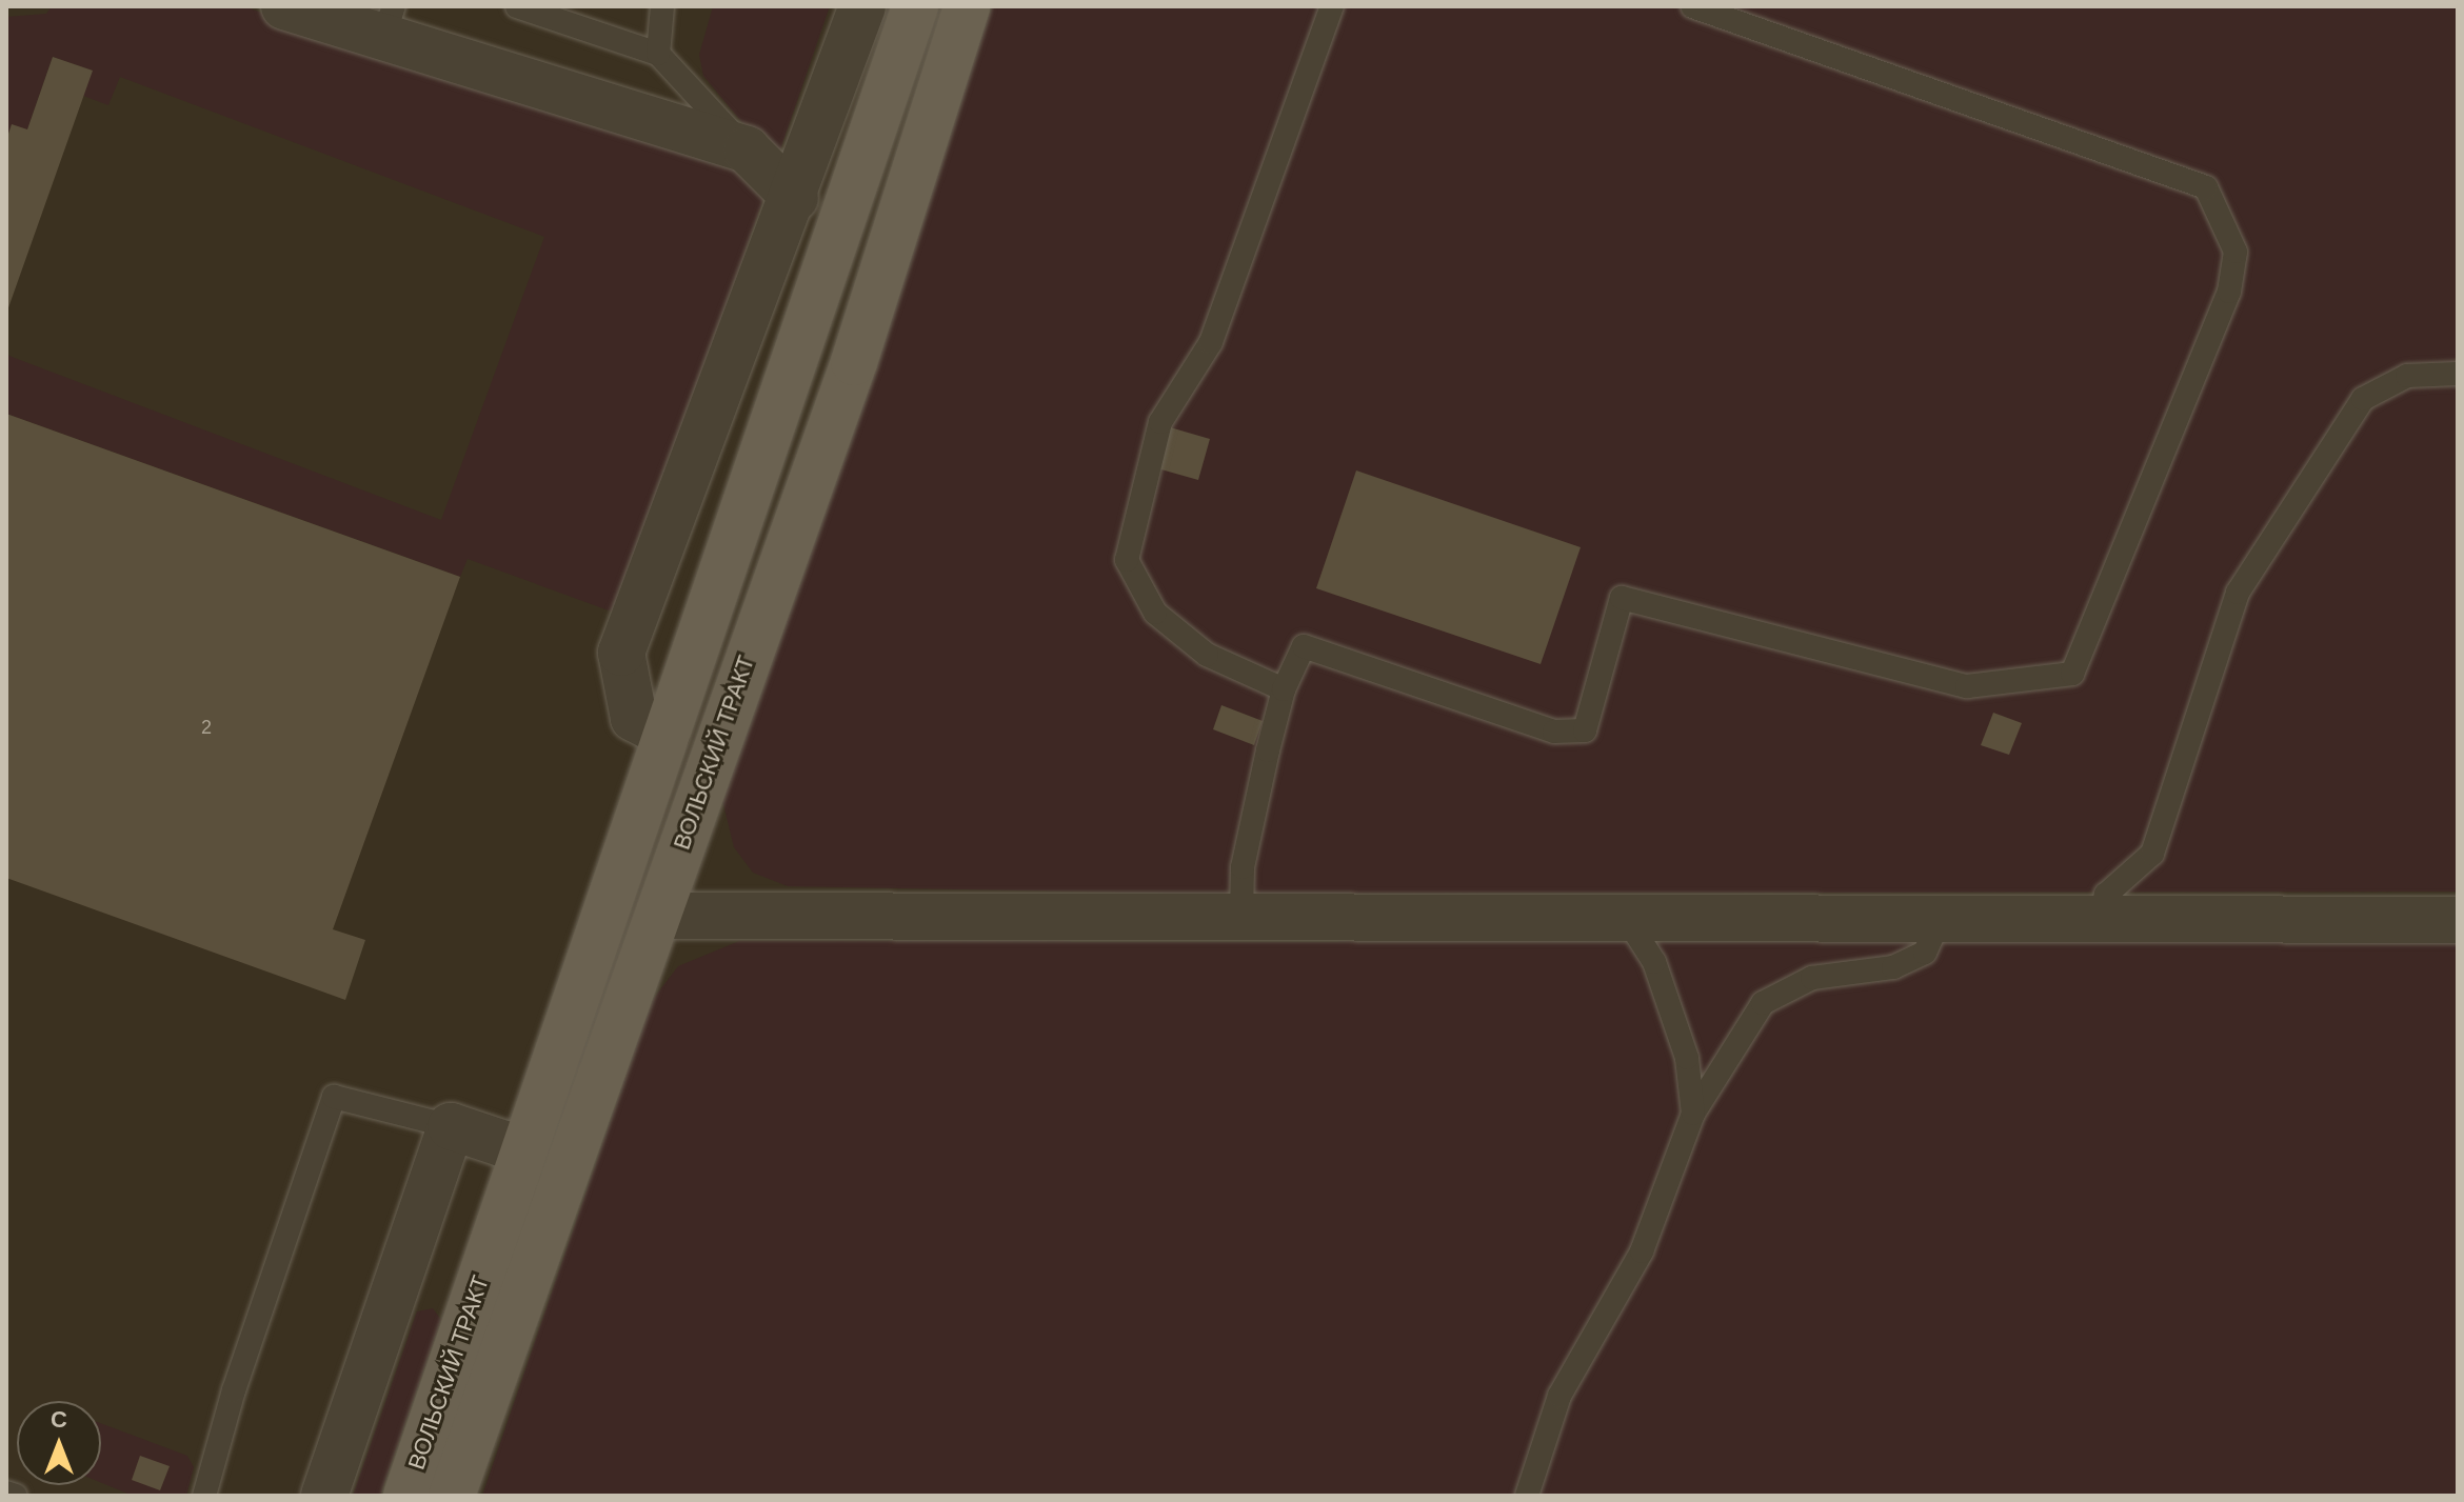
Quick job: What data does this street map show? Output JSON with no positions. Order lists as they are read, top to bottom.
{
  "streets": {
    "main road": ["ВОЛЬСКИЙ ТРАКТ"]
  },
  "house_numbers": ["2"],
  "north": "top"
}
